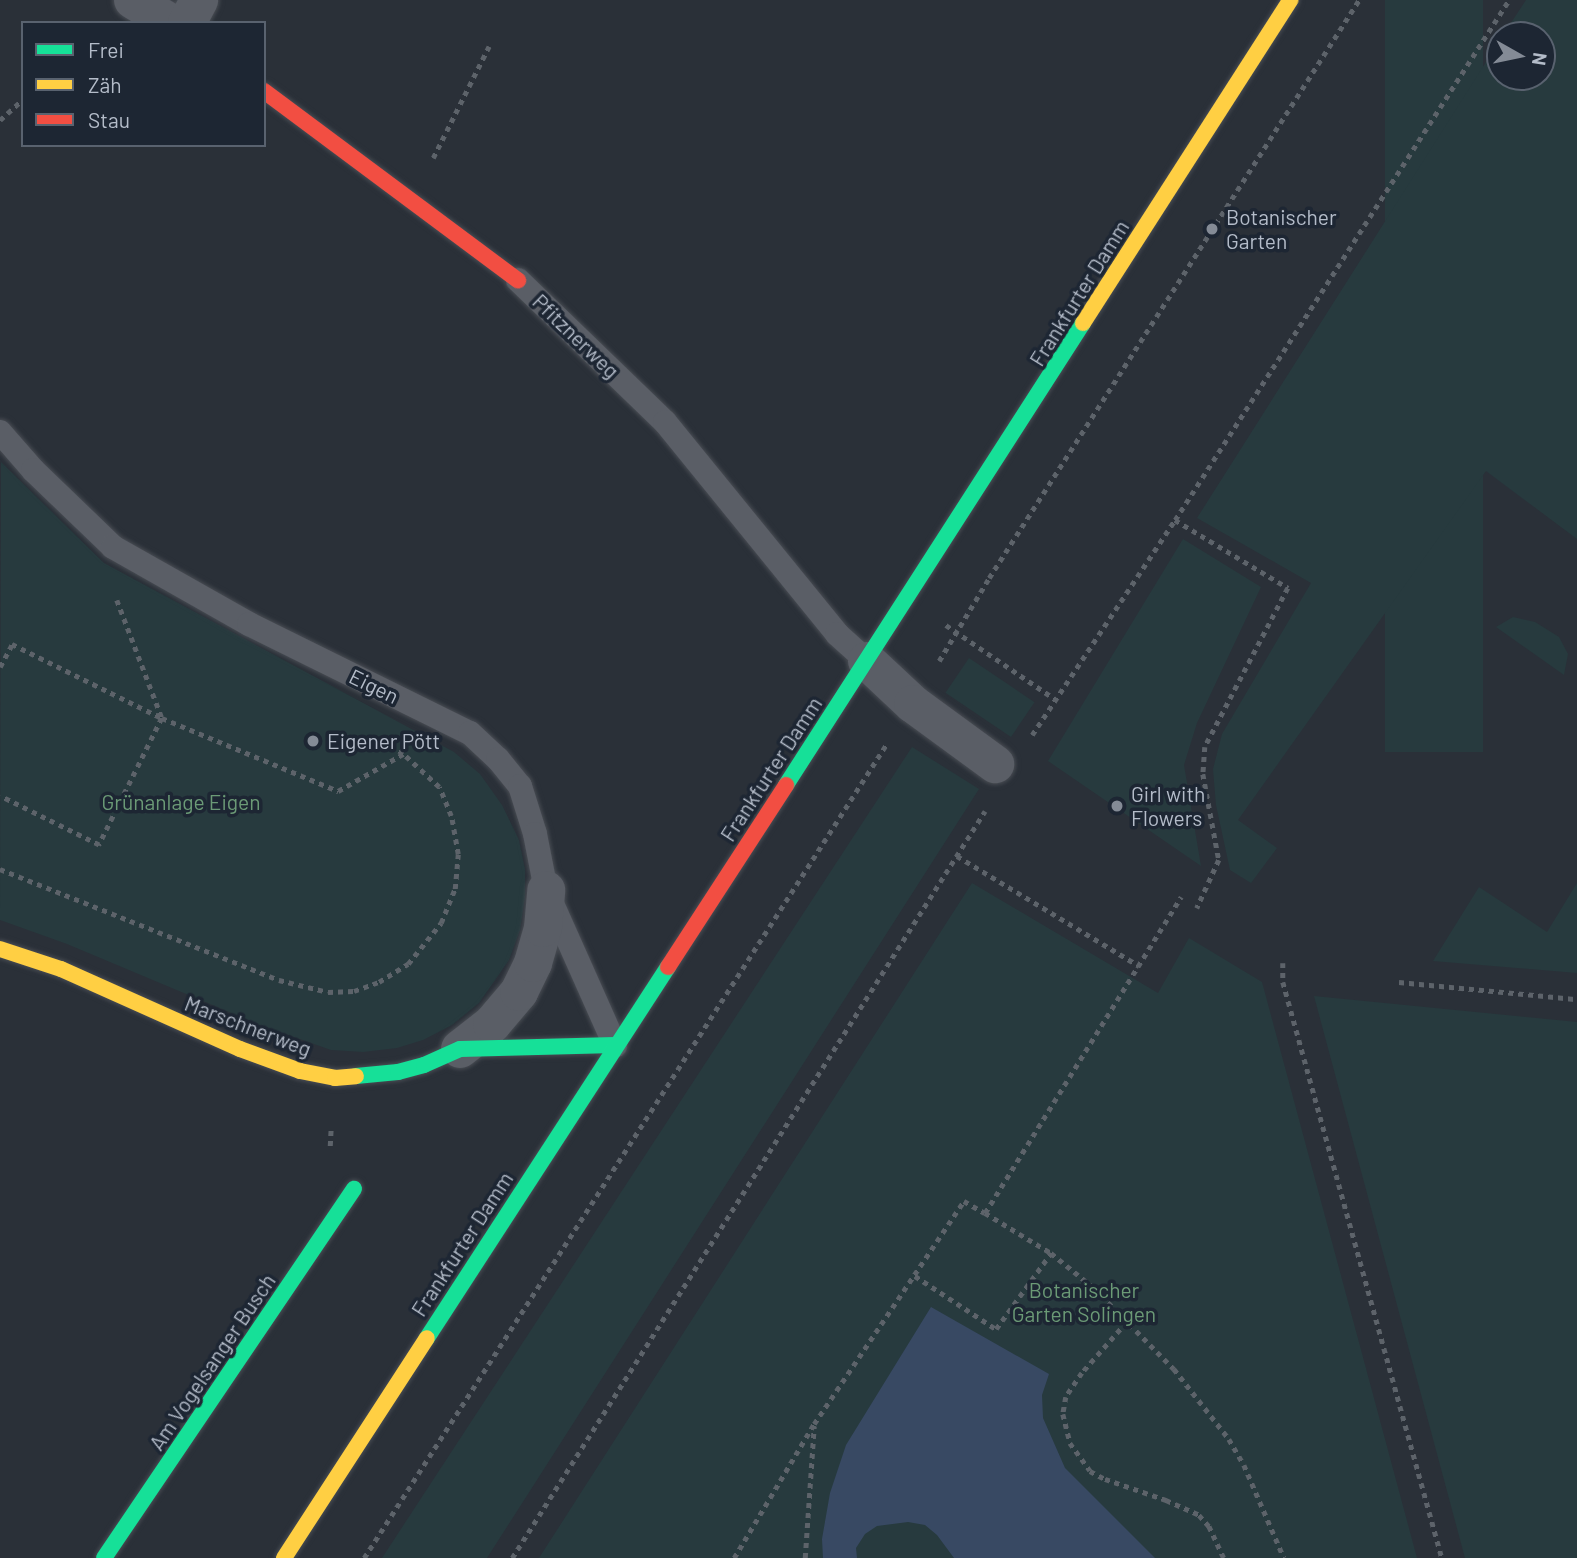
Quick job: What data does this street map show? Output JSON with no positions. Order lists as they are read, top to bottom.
{
  "streets": {
    "main road": [
      "Frankfurter Damm",
      "Pfitznerweg",
      "Marschnerweg",
      "Am Vogelsanger Busch"
    ],
    "lane": ["Eigen"]
  },
  "crossings": [
    ["Frankfurter Damm", "Pfitznerweg"],
    ["Frankfurter Damm", "Eigen"],
    ["Frankfurter Damm", "Marschnerweg"],
    ["Eigen", "Marschnerweg"]
  ],
  "parks": ["Grünanlage Eigen", "Botanischer Garten Solingen"],
  "places": ["Botanischer Garten", "Eigener Pött", "Girl with Flowers"],
  "legend": ["Frei", "Zäh", "Stau"],
  "north": "right"
}
